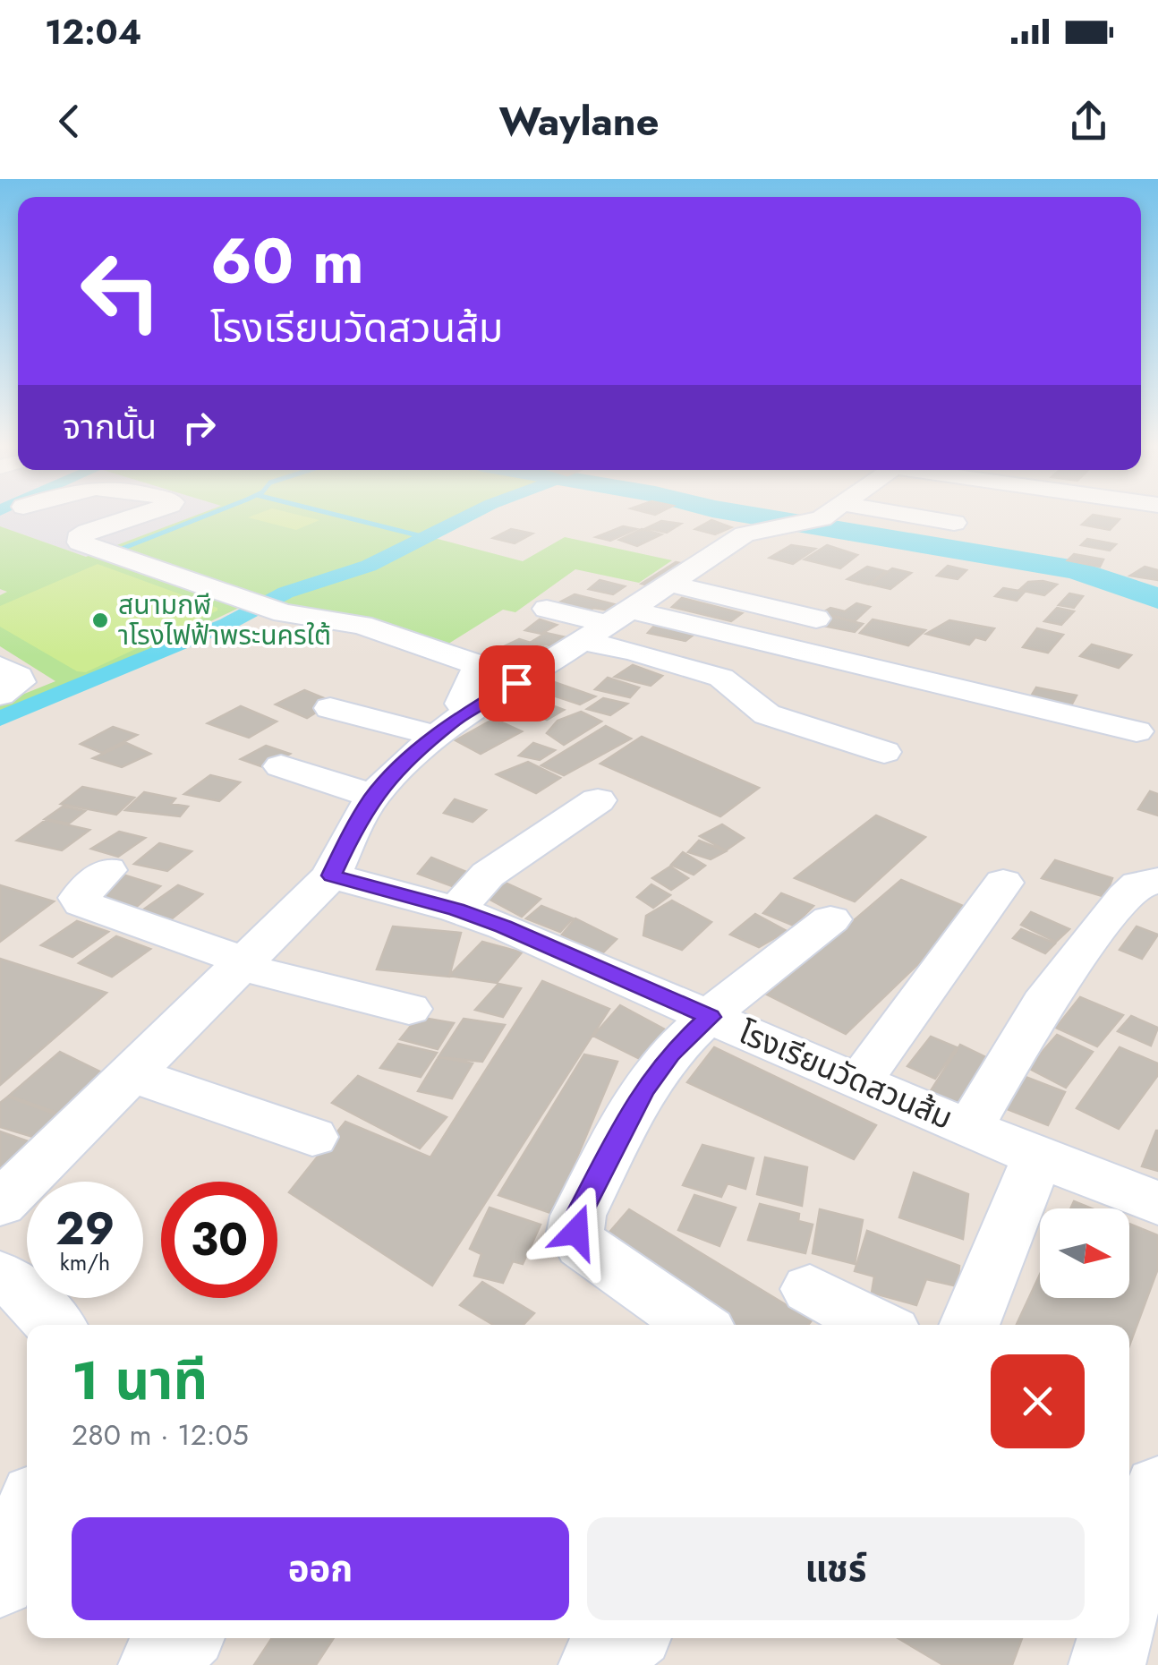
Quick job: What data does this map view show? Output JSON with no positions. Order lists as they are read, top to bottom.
{
  "streets": {
    "street": ["โรงเรียนวัดสวนส้ม"]
  },
  "places": ["สนามกฬี าโรงไฟฟ้าพระนครใต้"],
  "north": "right",
  "page": {
    "status": "12:04",
    "header": "Waylane",
    "turn": ["60 m", "โรงเรียนวัดสวนส้ม"],
    "then": "จากนั้น",
    "speed": "29 km/h",
    "limit": "30",
    "heading": ["1 นาที", "280 m · 12:05"],
    "buttons": ["ออก", "แชร์"]
  }
}
